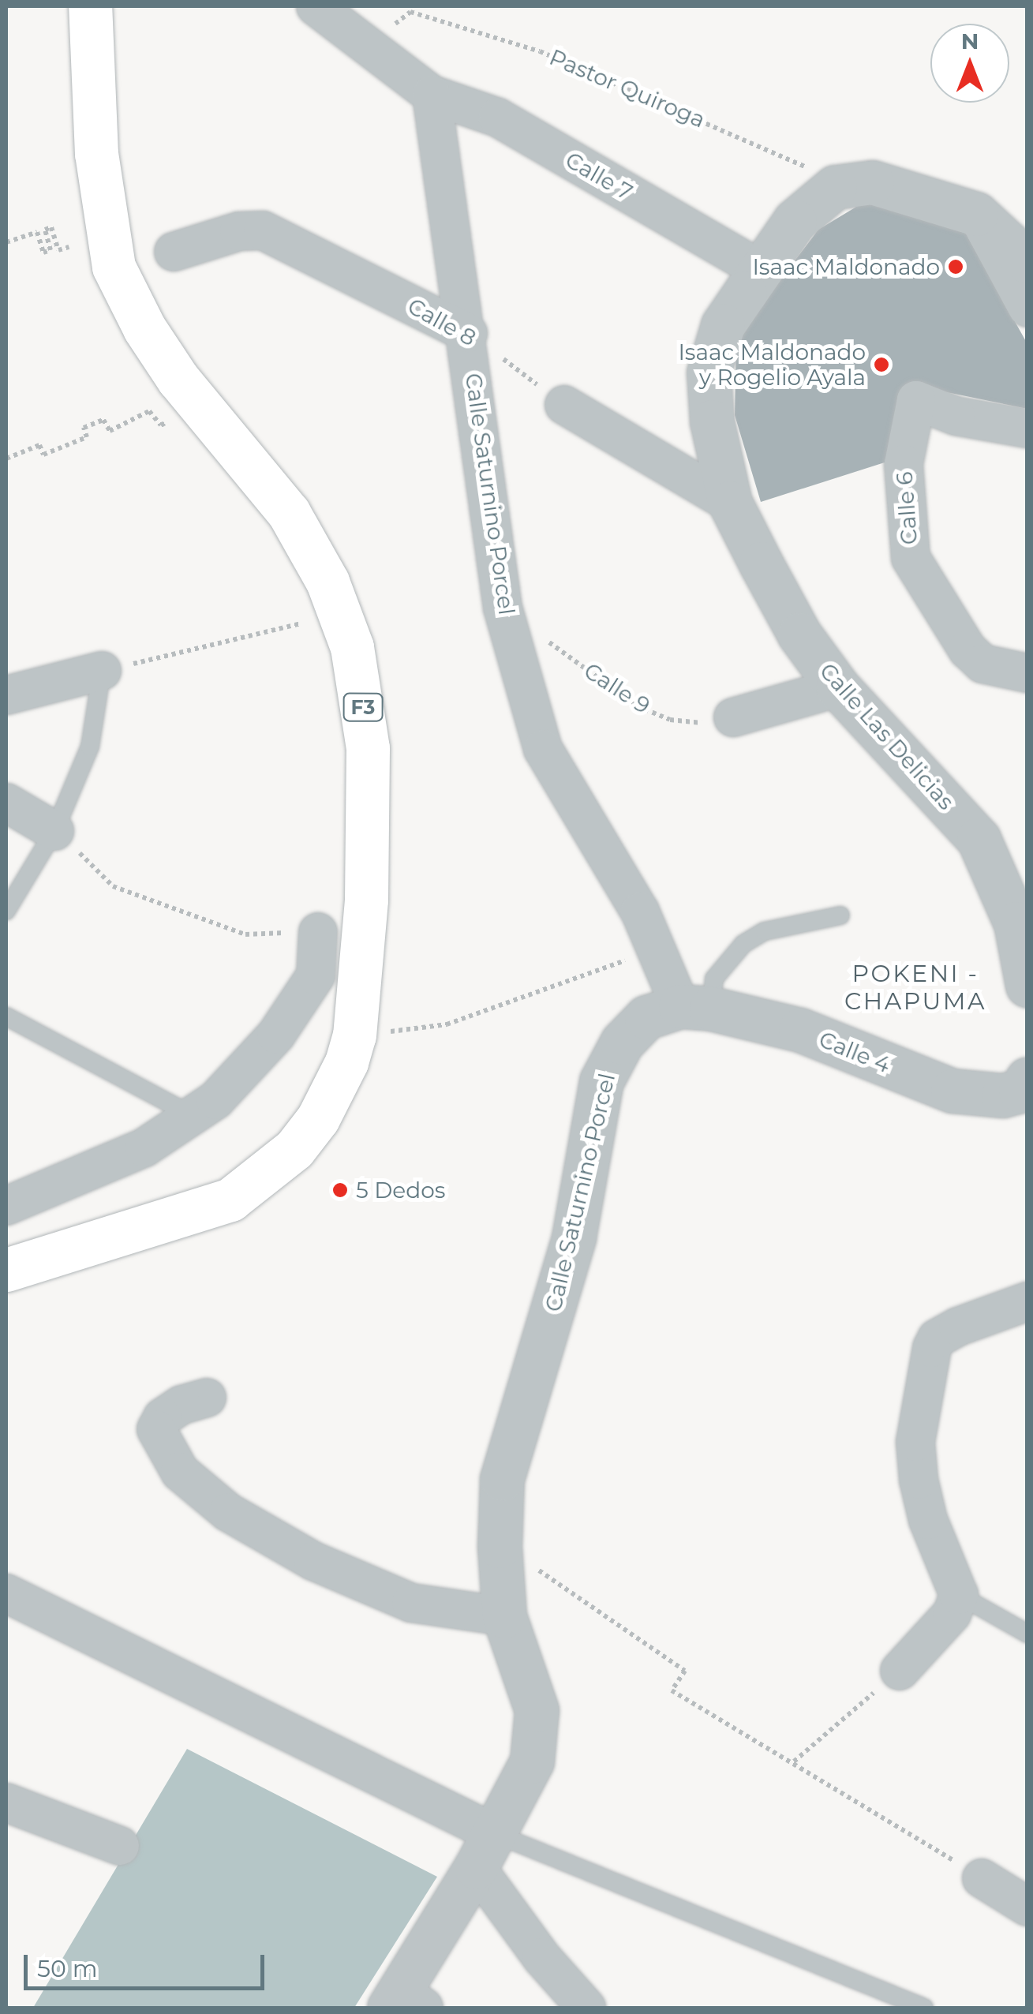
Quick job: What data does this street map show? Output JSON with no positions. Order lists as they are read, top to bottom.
{
  "streets": {
    "highway": ["F3"],
    "street": [
      "Calle 7",
      "Calle 8",
      "Calle Saturnino Porcel",
      "Calle 6",
      "Calle Las Delicias",
      "Calle 4"
    ],
    "path": ["Pastor Quiroga", "Calle 9"]
  },
  "crossings": [
    ["Pastor Quiroga", "Calle Las Delicias"],
    ["Calle 7", "Calle Saturnino Porcel"],
    ["Calle 7", "Calle Las Delicias"],
    ["Calle 8", "Calle Saturnino Porcel"],
    ["Calle Saturnino Porcel", "Calle 9"],
    ["Calle Saturnino Porcel", "Calle 4"]
  ],
  "districts": ["POKENI - CHAPUMA"],
  "places": ["Isaac Maldonado", "Isaac Maldonado y Rogelio Ayala", "5 Dedos"],
  "scale_bar": "50 m",
  "north": "top"
}
